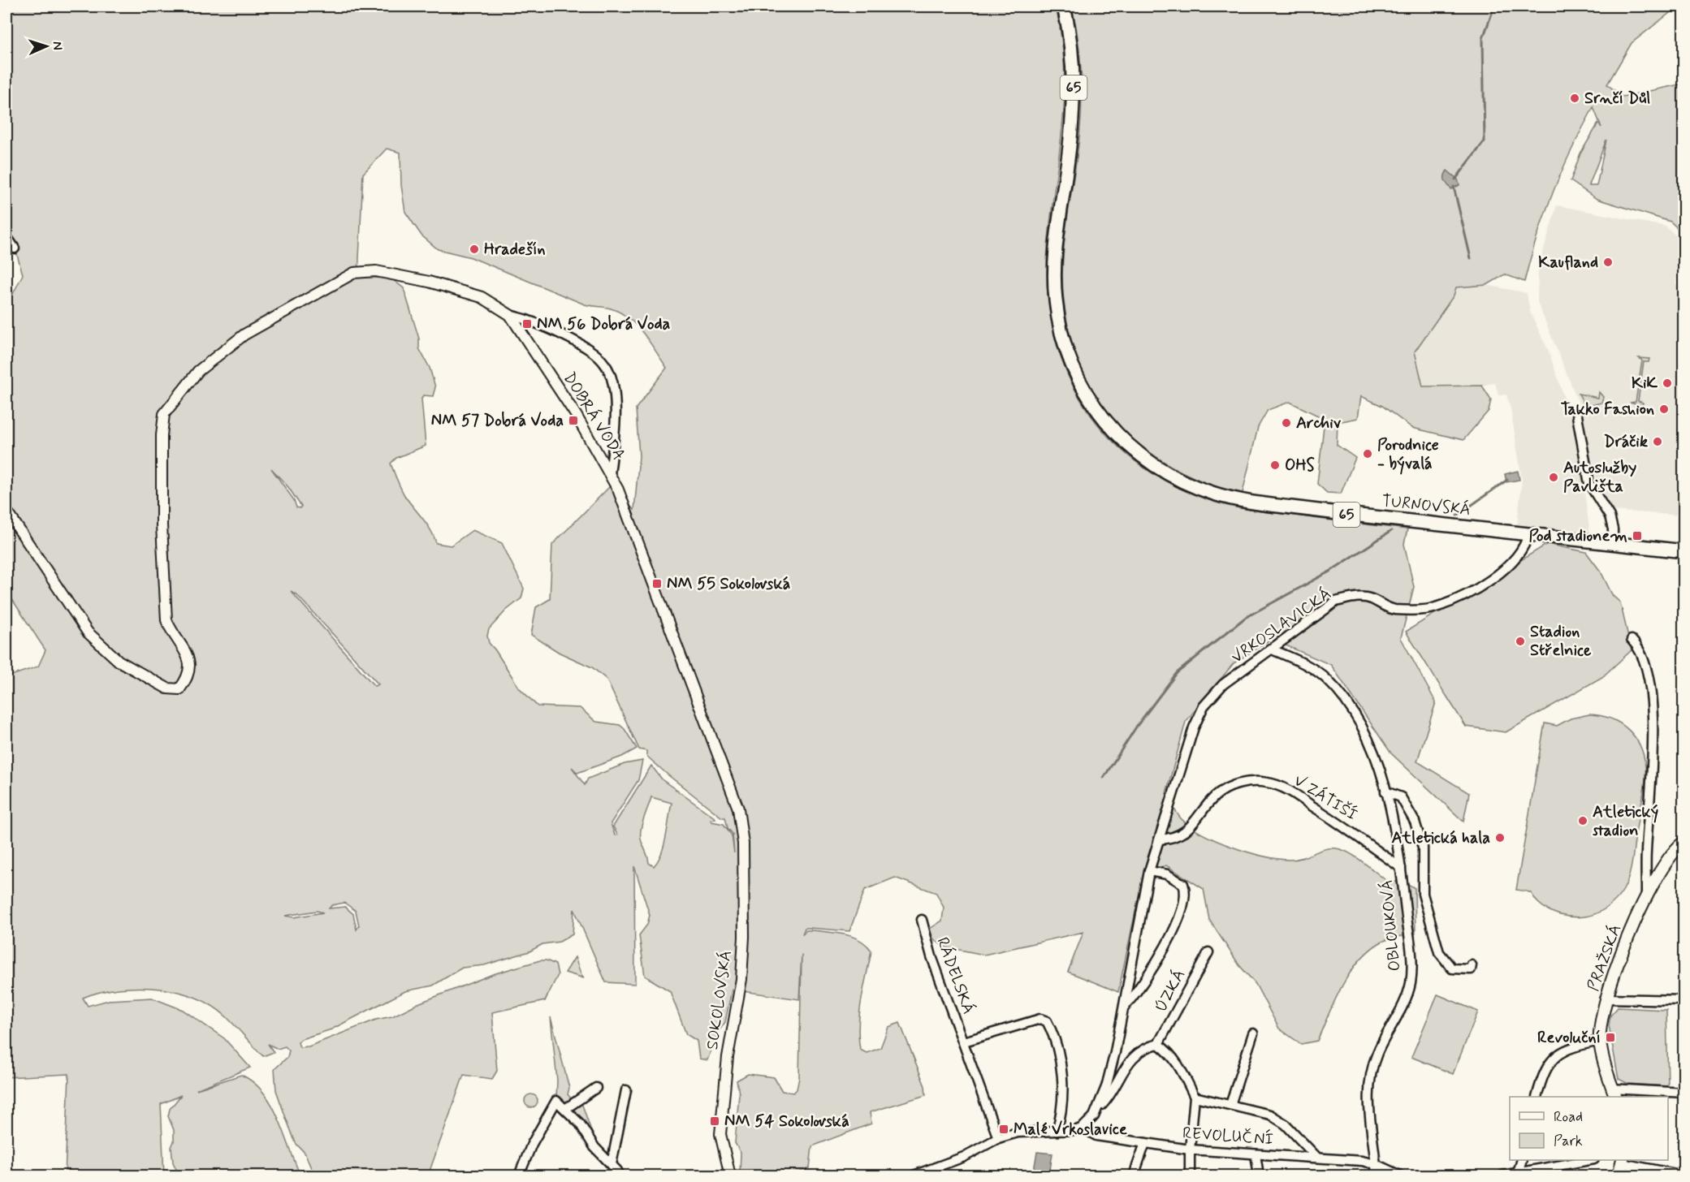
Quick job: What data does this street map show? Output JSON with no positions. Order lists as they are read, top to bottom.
{
  "streets": {
    "main road": ["65", "TURNOVSKÁ", "PRAŽSKÁ"],
    "street": [
      "DOBRÁ VODA",
      "VRKOSLAVICKÁ",
      "V ZÁTIŠÍ",
      "OBLOUKOVÁ",
      "RÁDELSKÁ",
      "ÚZKÁ",
      "SOKOLOVSKÁ",
      "REVOLUČNÍ"
    ]
  },
  "crossings": [
    ["DOBRÁ VODA", "SOKOLOVSKÁ"],
    ["TURNOVSKÁ", "VRKOSLAVICKÁ"],
    ["VRKOSLAVICKÁ", "V ZÁTIŠÍ"],
    ["VRKOSLAVICKÁ", "OBLOUKOVÁ"],
    ["VRKOSLAVICKÁ", "REVOLUČNÍ"],
    ["V ZÁTIŠÍ", "OBLOUKOVÁ"],
    ["OBLOUKOVÁ", "REVOLUČNÍ"]
  ],
  "places": {
    "other": [
      "Srnčí Důl",
      "Hradešín",
      "Kaufland",
      "KiK",
      "Takko Fashion",
      "Archiv",
      "Dráčik",
      "Porodnice - bývalá",
      "OHS",
      "Autoslužby Pavlišta",
      "Stadion Střelnice",
      "Atletický stadion",
      "Atletická hala"
    ],
    "transit": [
      "NM 56 Dobrá Voda",
      "NM 57 Dobrá Voda",
      "Pod stadionem",
      "NM 55 Sokolovská",
      "Revoluční",
      "NM 54 Sokolovská",
      "Malé Vrkoslavice"
    ]
  },
  "legend": ["Road", "Park"],
  "north": "right"
}
